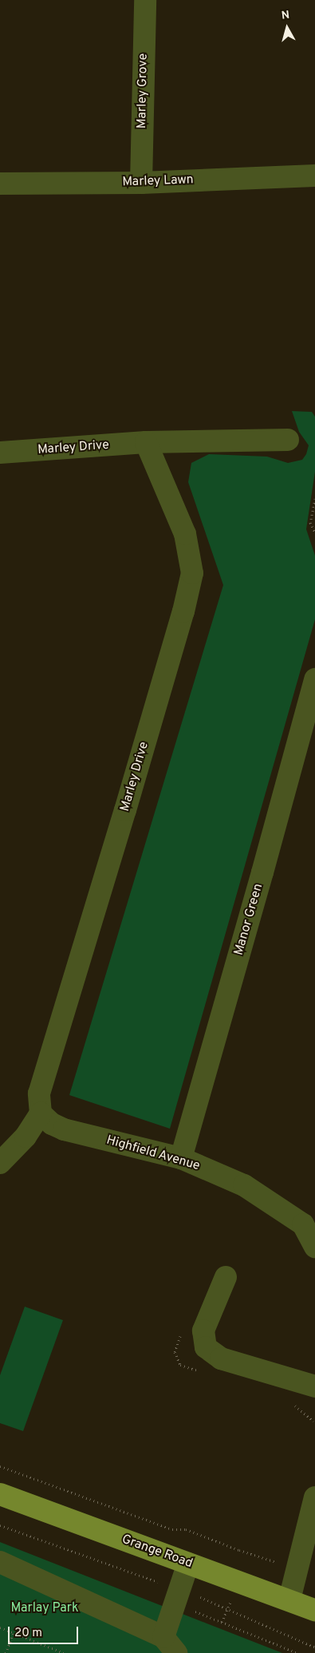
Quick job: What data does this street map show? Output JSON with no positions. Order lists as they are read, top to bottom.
{
  "streets": {
    "main road": ["Grange Road"],
    "street": [
      "Marley Grove",
      "Marley Lawn",
      "Marley Drive",
      "Manor Green",
      "Highfield Avenue"
    ]
  },
  "crossings": [
    ["Marley Grove", "Marley Lawn"],
    ["Marley Drive", "Highfield Avenue"],
    ["Manor Green", "Highfield Avenue"]
  ],
  "parks": ["Marlay Park"],
  "scale_bar": "20 m",
  "north": "top"
}
